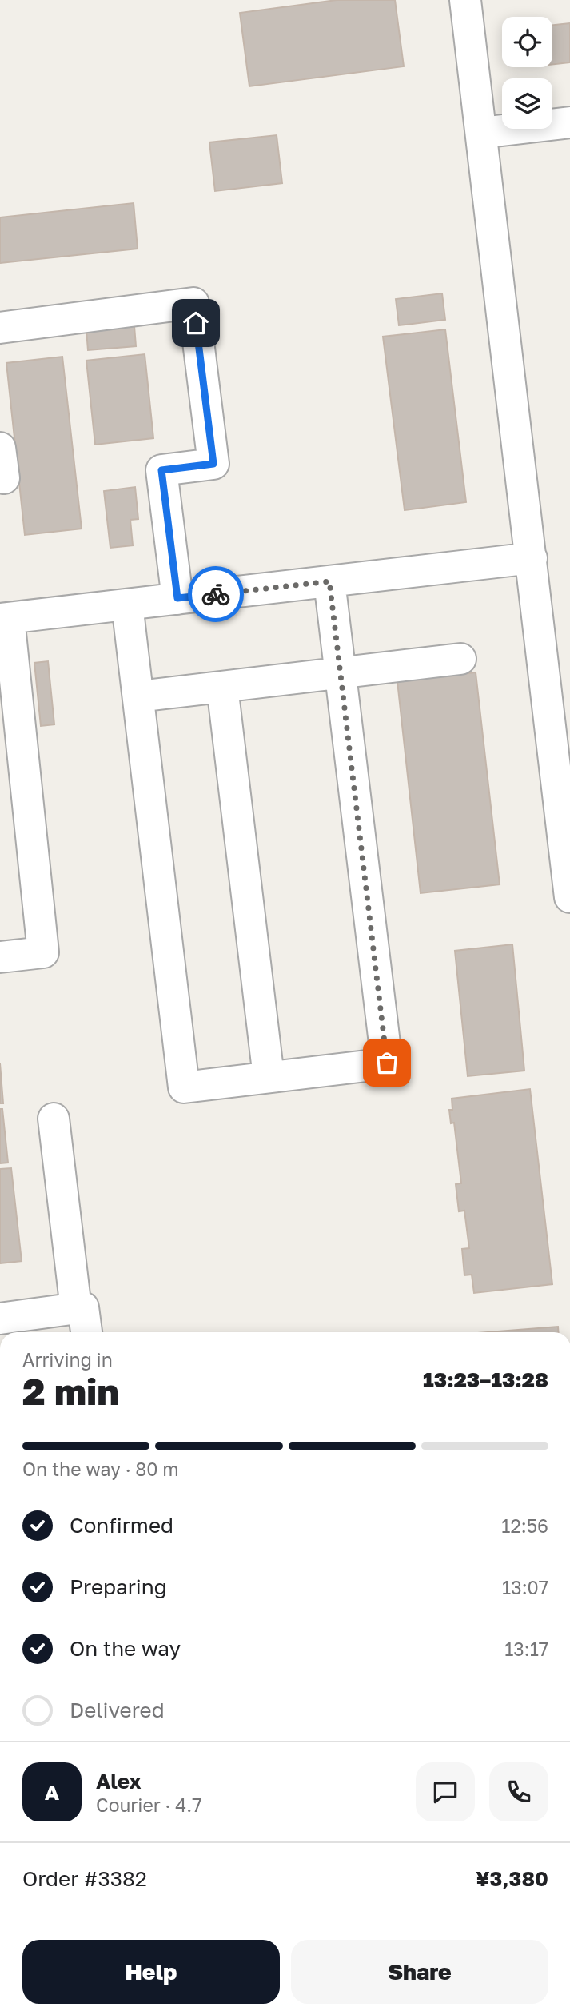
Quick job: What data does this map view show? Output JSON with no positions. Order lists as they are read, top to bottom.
{
  "page": {
    "heading": ["2 min", "Arriving in", "13:23–13:28"],
    "panel": [
      "Alex",
      "Courier · 4.7",
      "Order #3382",
      "¥3,380"
    ],
    "bar": "On the way · 80 m",
    "list": [
      ["Confirmed", "12:56"],
      ["Preparing", "13:07"],
      ["On the way", "13:17"],
      "Delivered"
    ],
    "round": "A",
    "buttons": ["Help", "Share"]
  }
}
